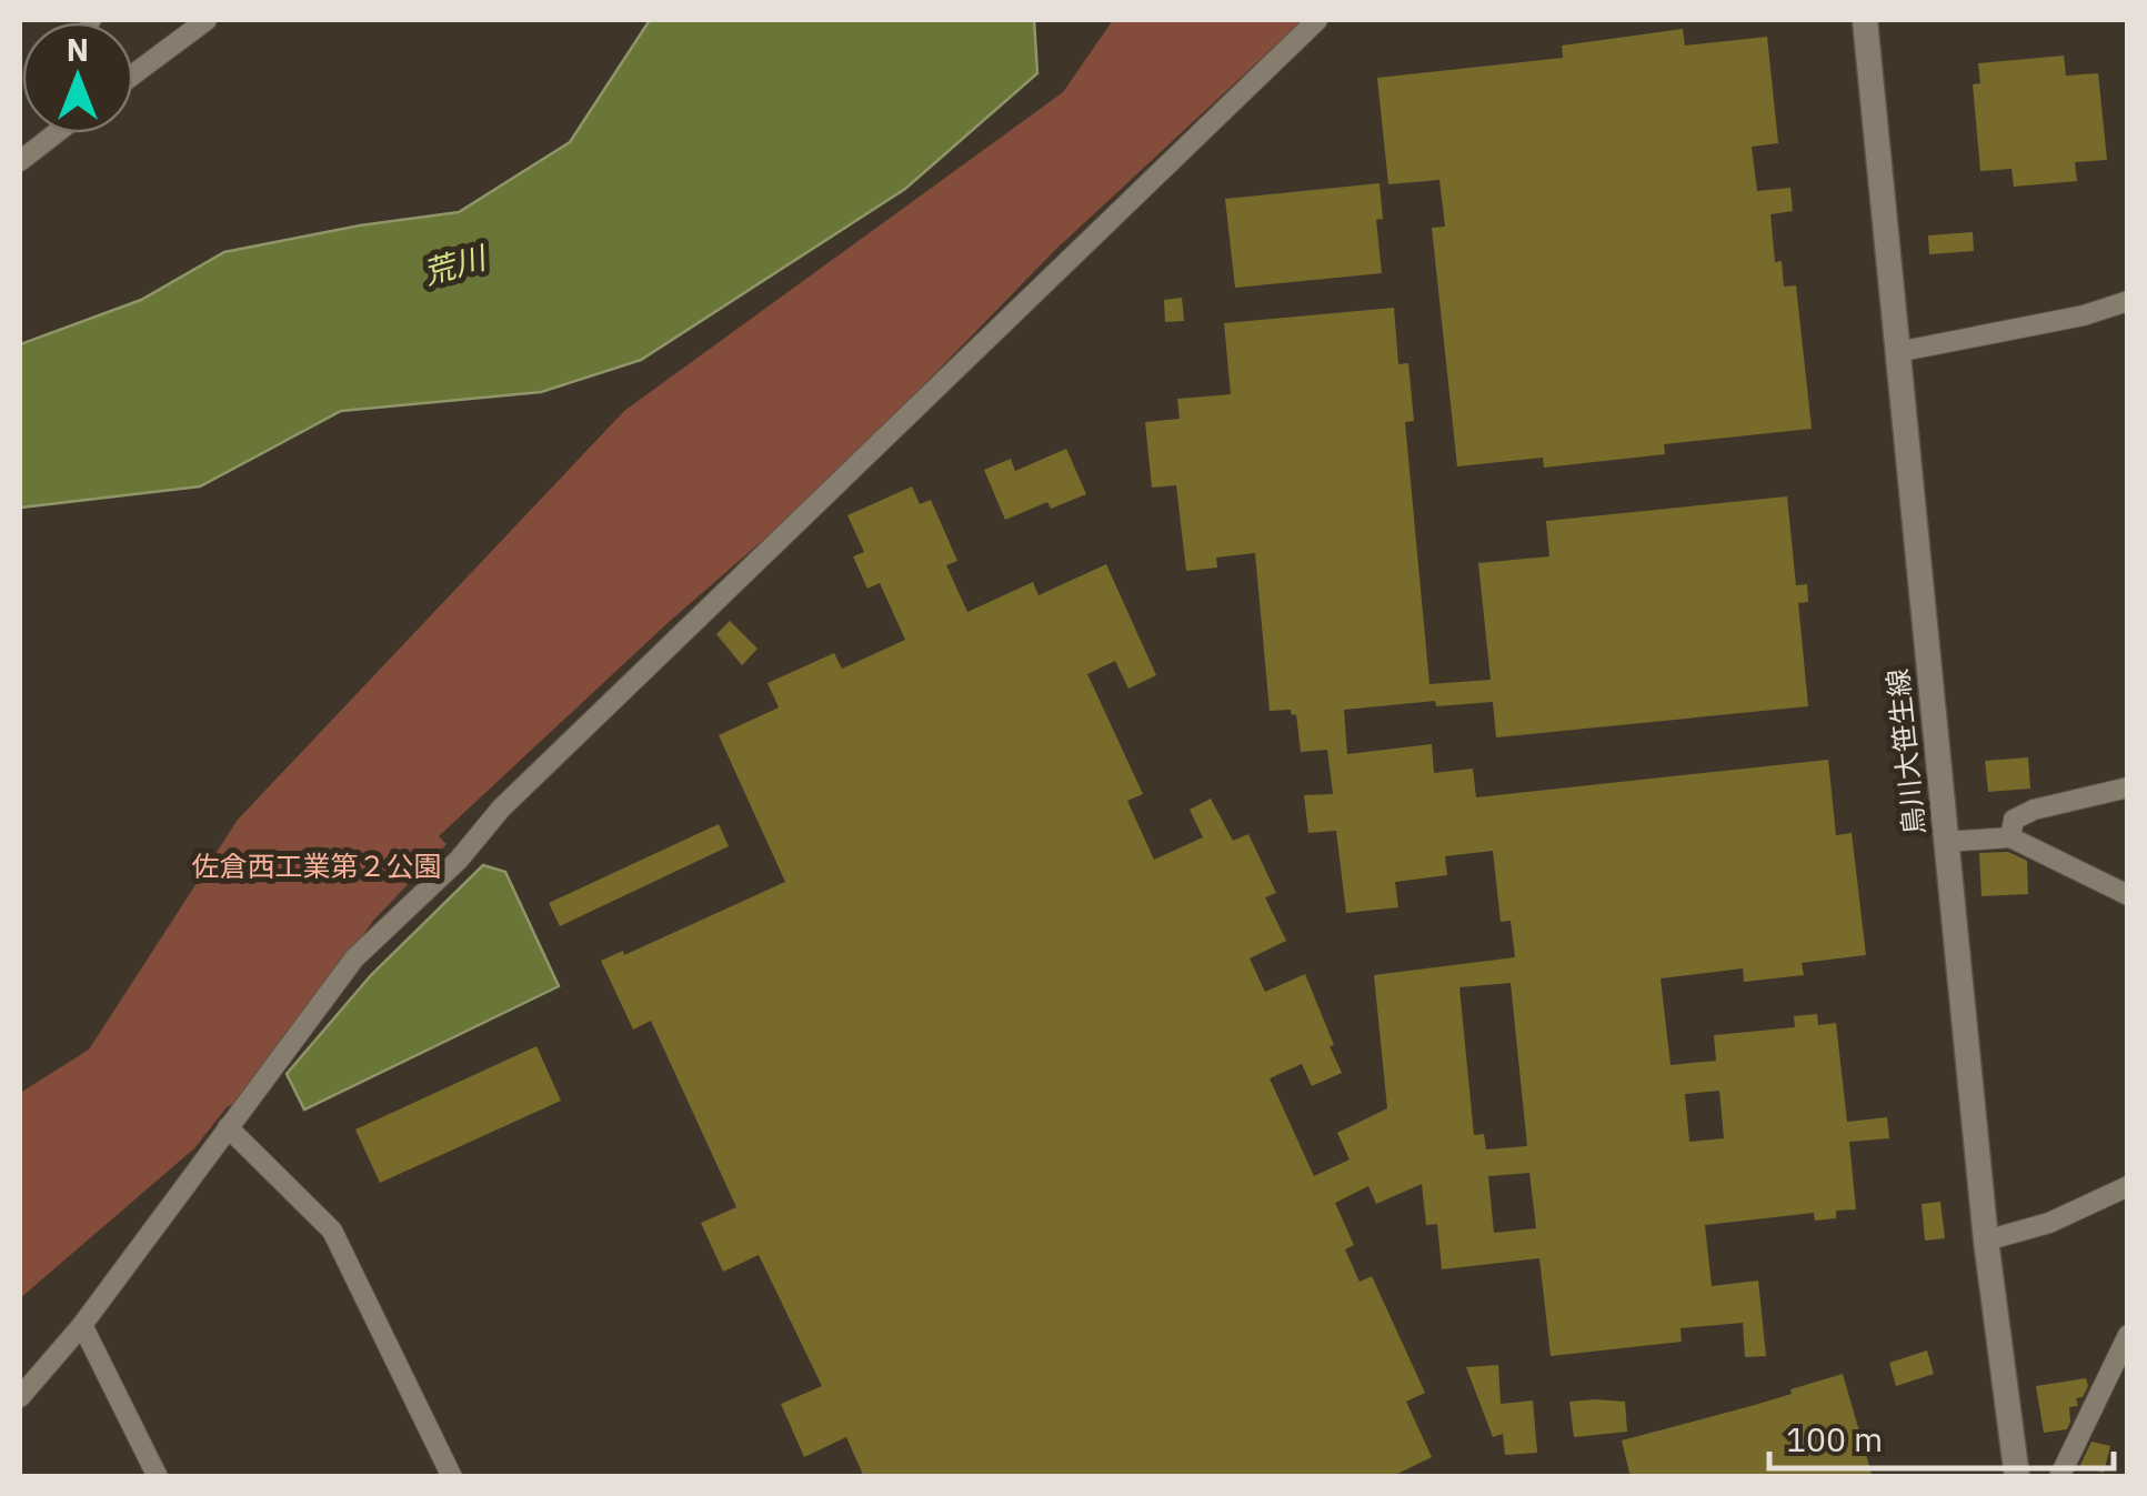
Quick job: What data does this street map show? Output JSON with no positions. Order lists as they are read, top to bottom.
{
  "streets": {
    "street": ["鳥川大笹生線"]
  },
  "water": ["荒川"],
  "parks": ["佐倉西工業第２公園"],
  "scale_bar": "100 m",
  "north": "top"
}
